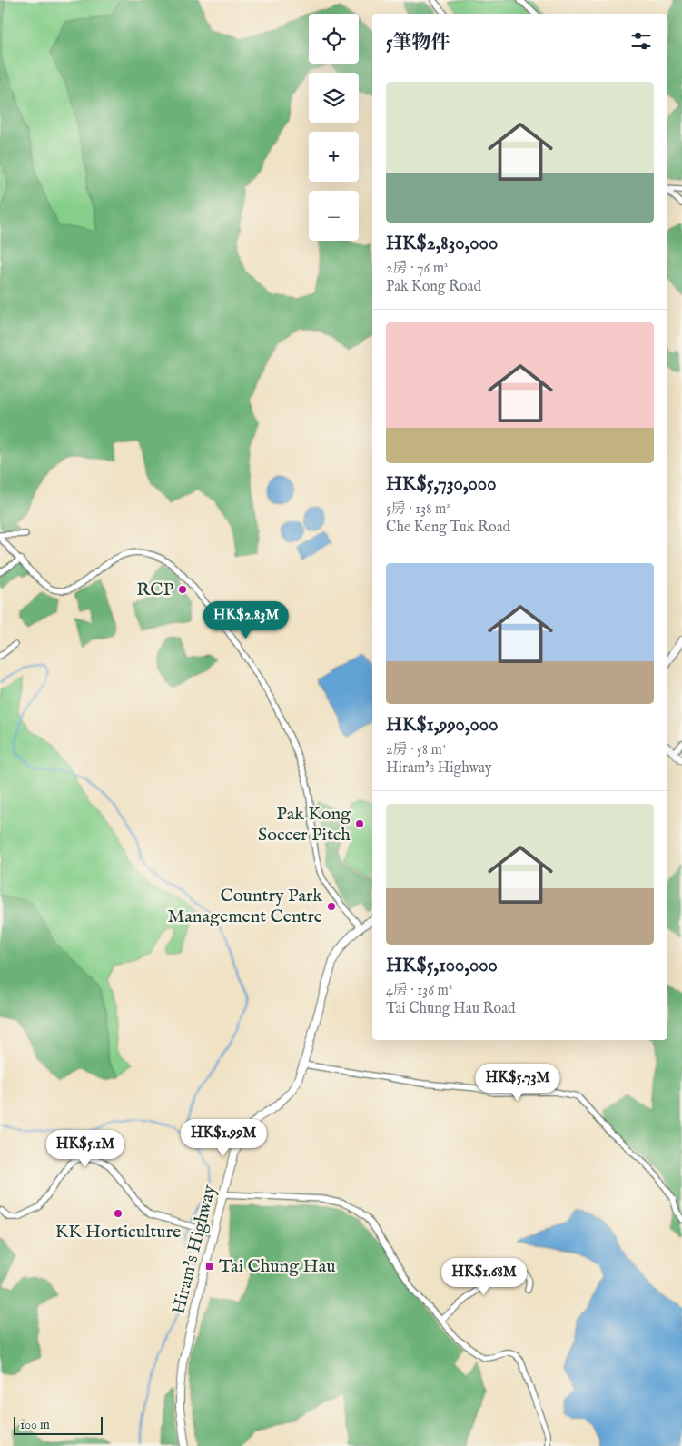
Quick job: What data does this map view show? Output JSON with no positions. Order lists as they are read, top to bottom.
{
  "streets": {
    "main road": ["Hiram's Highway"]
  },
  "places": {
    "other": [
      "RCP",
      "Pak Kong Soccer Pitch",
      "Country Park Management Centre",
      "KK Horticulture"
    ],
    "transit": ["Tai Chung Hau"]
  },
  "scale_bar": "100 m",
  "page": {
    "map_buttons": ["+", "−"],
    "heading": "5筆物件",
    "list": [
      {
        "name": "HK$2,830,000",
        "note": "2房 · 76 m² · Pak Kong Road"
      },
      {
        "name": "HK$5,730,000",
        "note": "5房 · 138 m² · Che Keng Tuk Road"
      },
      {
        "name": "HK$1,990,000",
        "note": "2房 · 58 m² · Hiram's Highway"
      },
      {
        "name": "HK$5,100,000",
        "note": "4房 · 136 m² · Tai Chung Hau Road"
      }
    ],
    "price": [
      "HK$2.83M",
      "HK$5.73M",
      "HK$1.99M",
      "HK$5.1M",
      "HK$1.68M"
    ],
    "scale": "100 m"
  }
}
